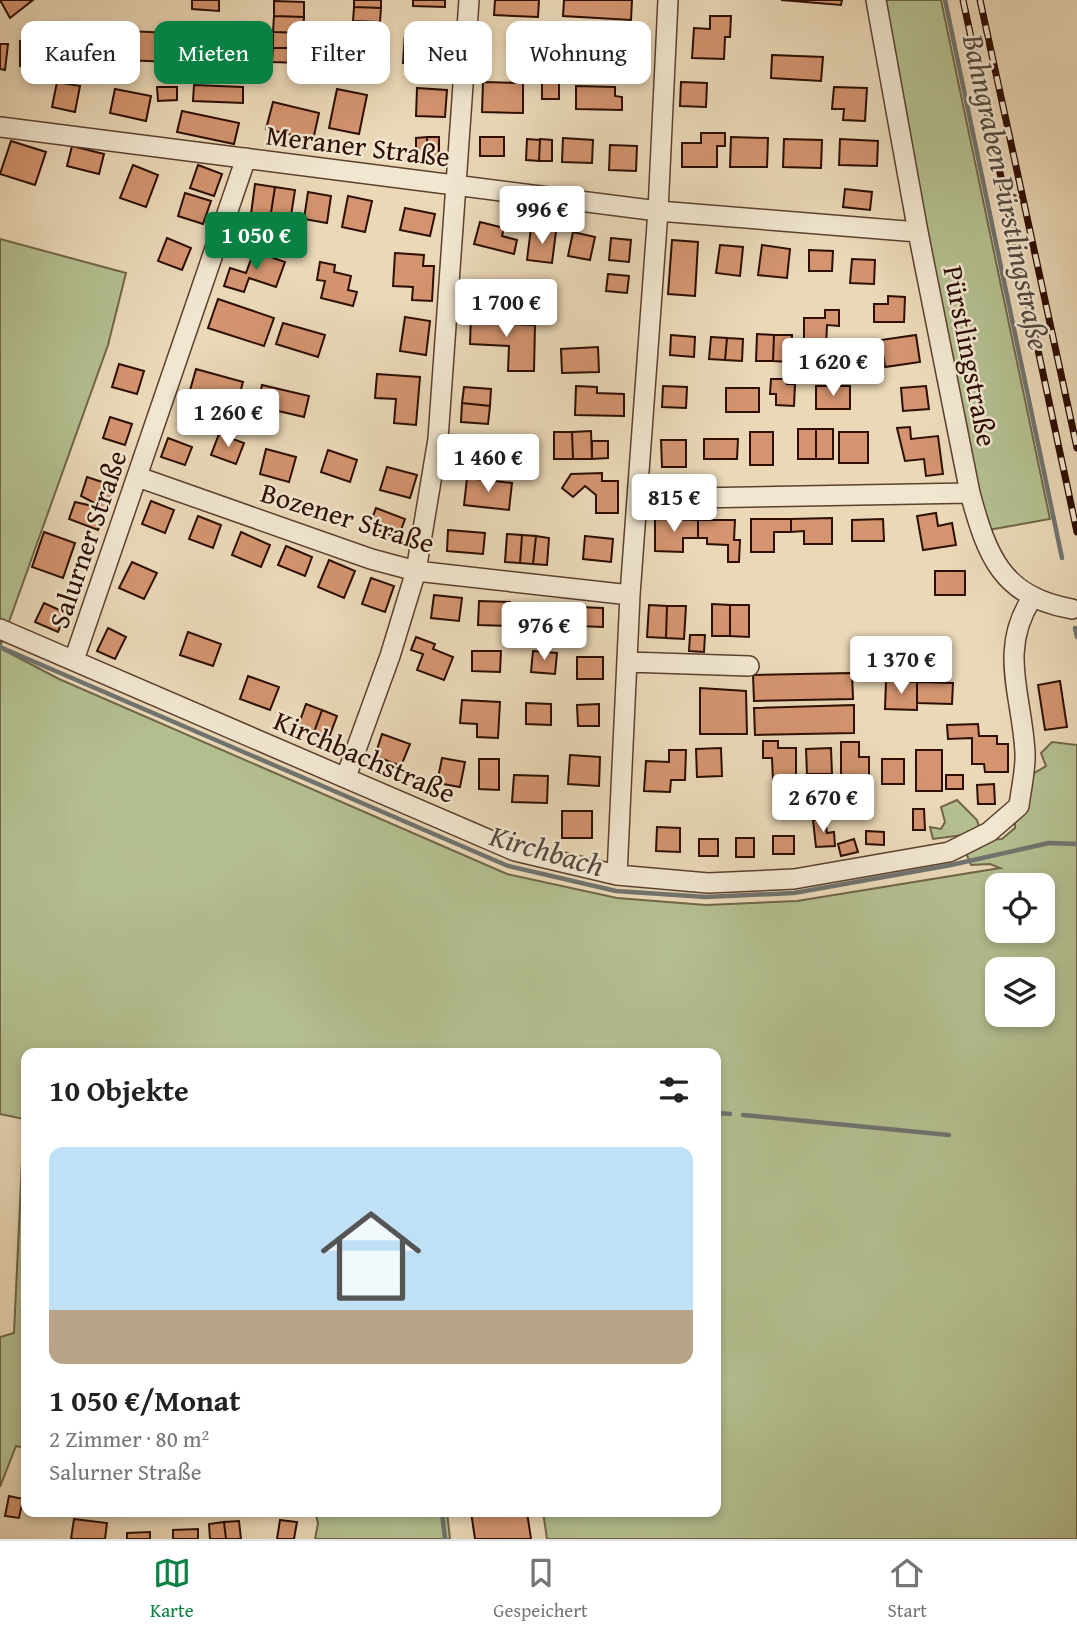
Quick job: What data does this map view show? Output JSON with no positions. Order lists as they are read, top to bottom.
{
  "streets": {
    "street": [
      "Meraner Straße",
      "Pürstlingstraße",
      "Bozener Straße",
      "Salurner Straße",
      "Kirchbachstraße"
    ]
  },
  "crossings": [
    ["Meraner Straße", "Pürstlingstraße"],
    ["Meraner Straße", "Salurner Straße"],
    ["Pürstlingstraße", "Kirchbachstraße"],
    ["Bozener Straße", "Salurner Straße"],
    ["Salurner Straße", "Kirchbachstraße"]
  ],
  "water": ["Bahngraben Pürstlingstraße", "Kirchbach"],
  "page": {
    "chip": [
      "Kaufen",
      "Mieten",
      "Filter",
      "Neu",
      "Wohnung"
    ],
    "price": [
      "996 €",
      "1 050 €",
      "1 700 €",
      "1 620 €",
      "1 260 €",
      "1 460 €",
      "815 €",
      "976 €",
      "1 370 €",
      "2 670 €"
    ],
    "heading": "10 Objekte",
    "list": [
      {
        "name": "1 050 €/Monat",
        "note": "2 Zimmer · 80 m² · Salurner Straße"
      }
    ],
    "tabs": ["Karte", "Gespeichert", "Start"]
  }
}
